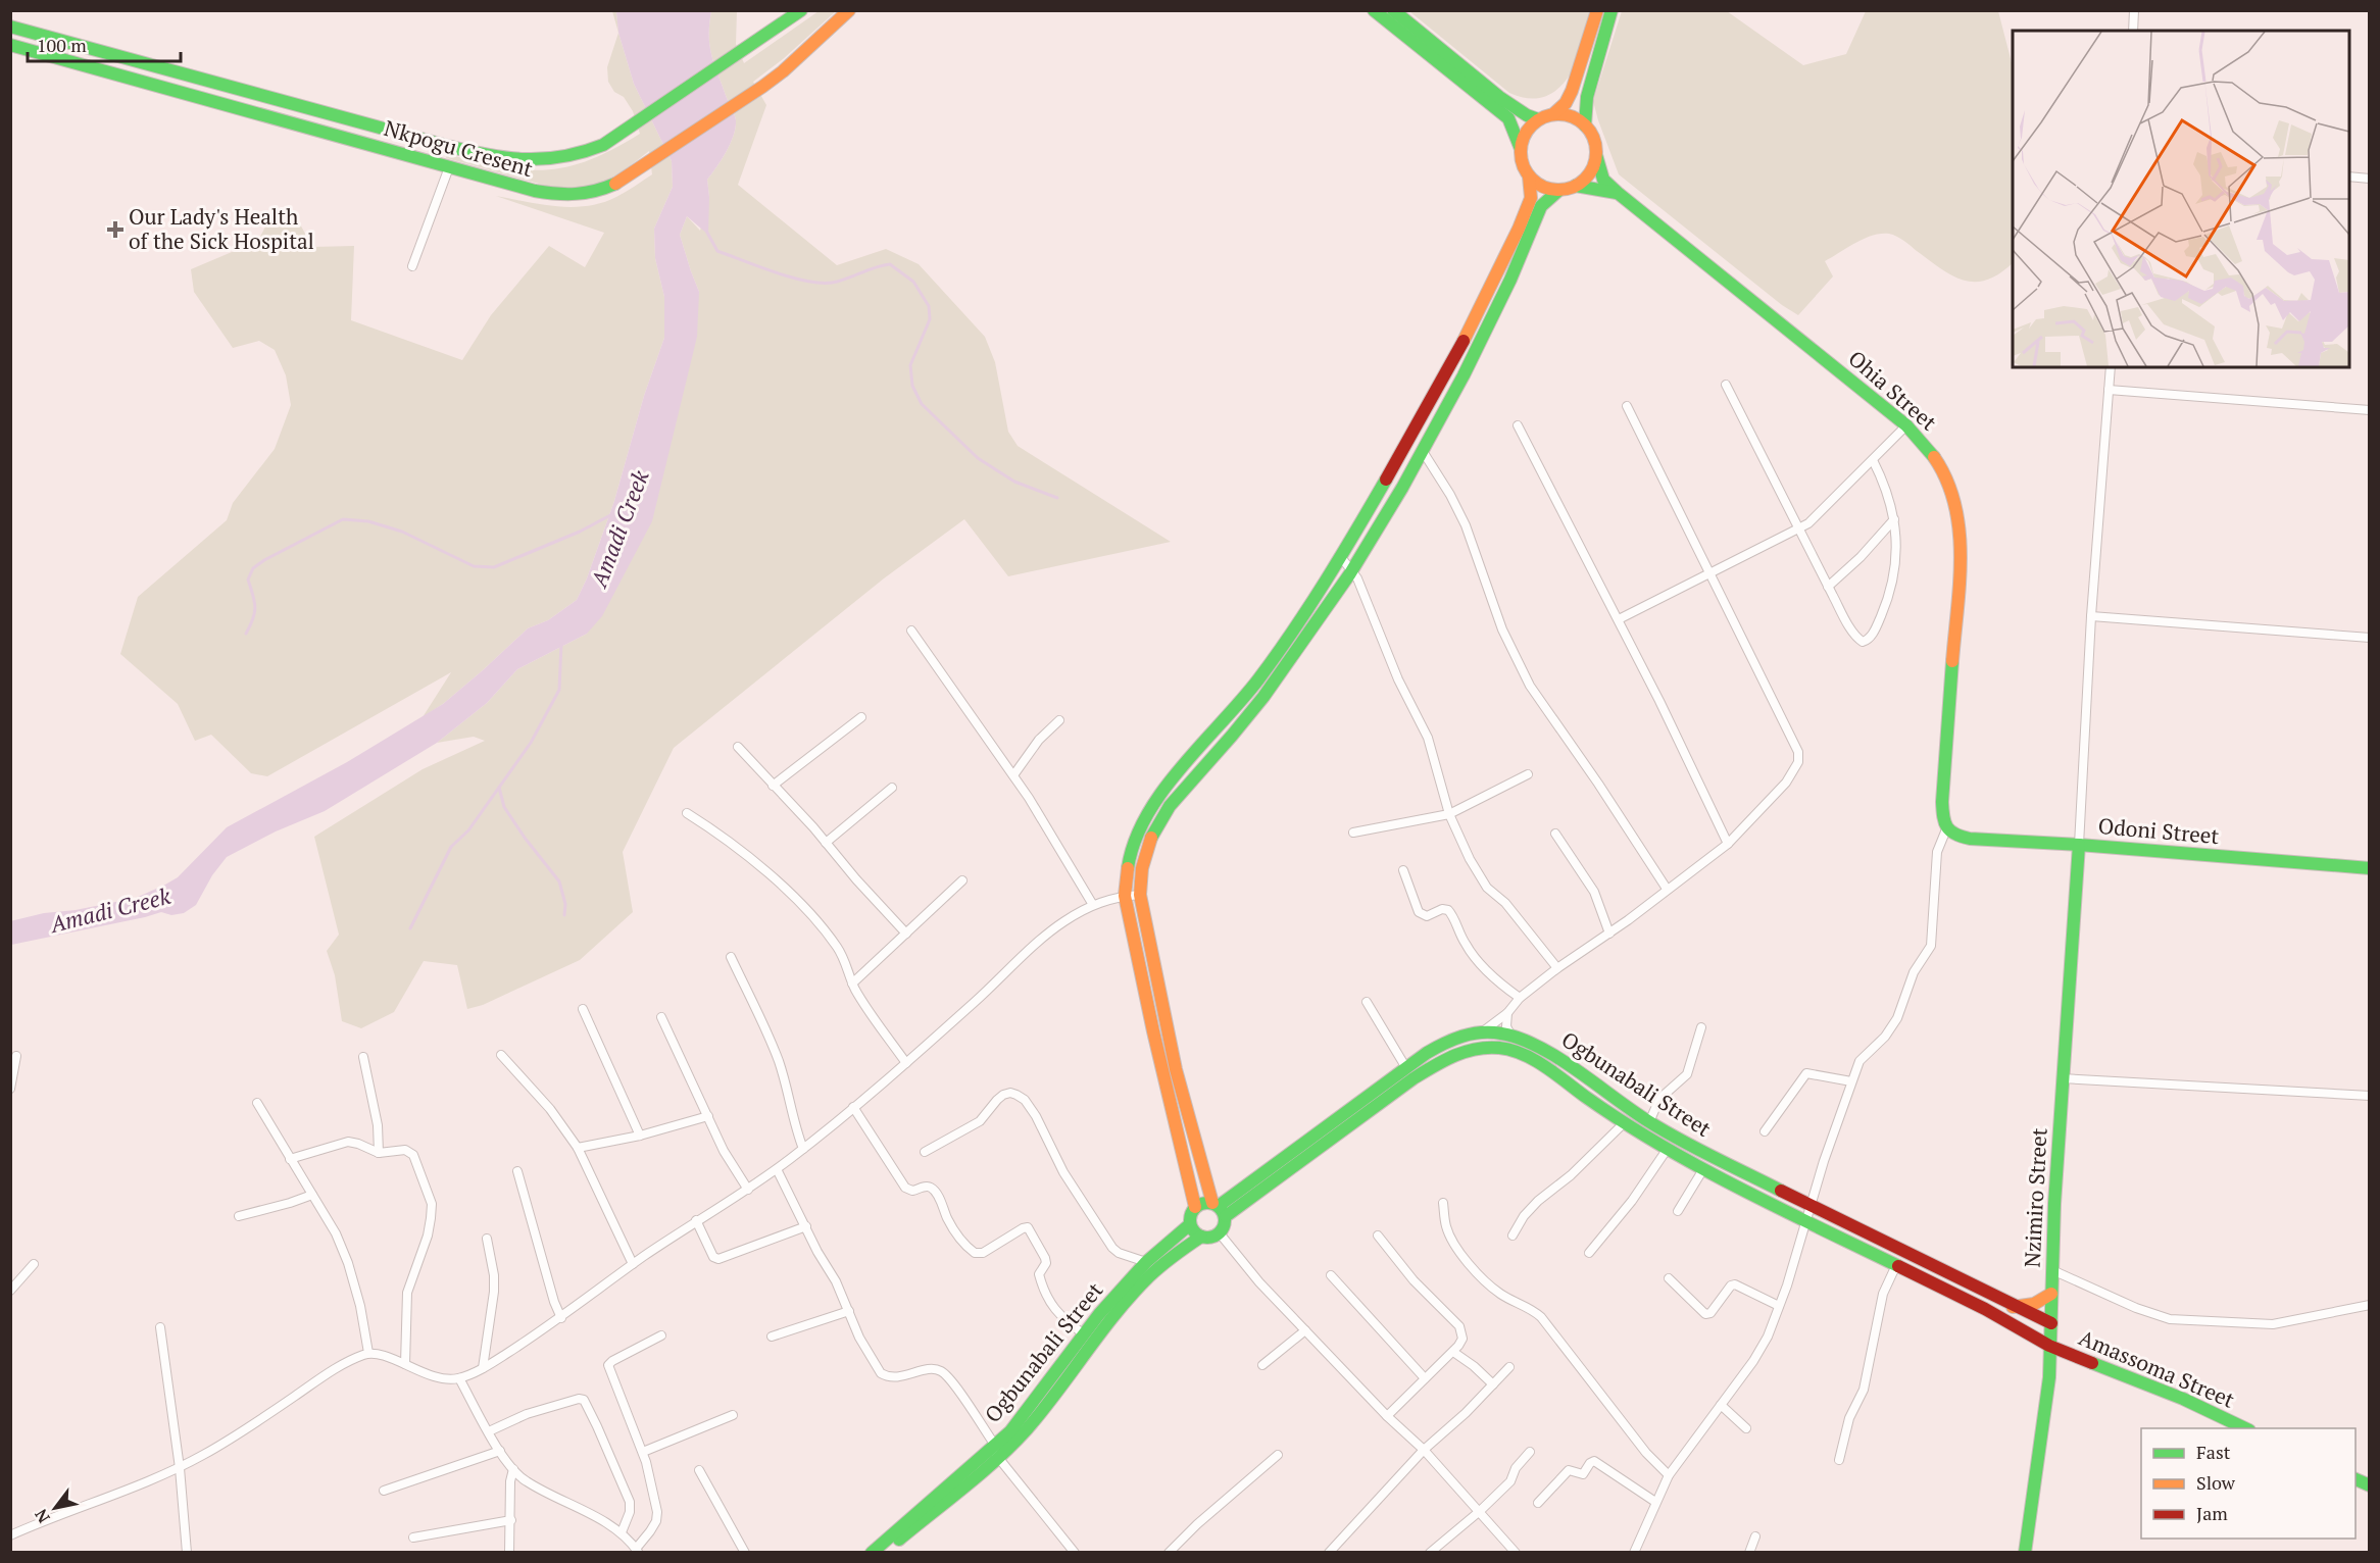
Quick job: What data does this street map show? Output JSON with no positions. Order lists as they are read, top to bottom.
{
  "streets": {
    "street": [
      "Nkpogu Cresent",
      "Ohia Street",
      "Odoni Street",
      "Ogbunabali Street",
      "Nzimiro Street",
      "Amassoma Street"
    ]
  },
  "crossings": [
    ["Ohia Street", "Odoni Street"],
    ["Odoni Street", "Nzimiro Street"],
    ["Ogbunabali Street", "Nzimiro Street"],
    ["Ogbunabali Street", "Amassoma Street"],
    ["Nzimiro Street", "Amassoma Street"]
  ],
  "water": ["Amadi Creek"],
  "places": {
    "health": ["Our Lady's Health of the Sick Hospital"]
  },
  "legend": ["Fast", "Slow", "Jam"],
  "scale_bar": "100 m",
  "north": "bottom left"
}
